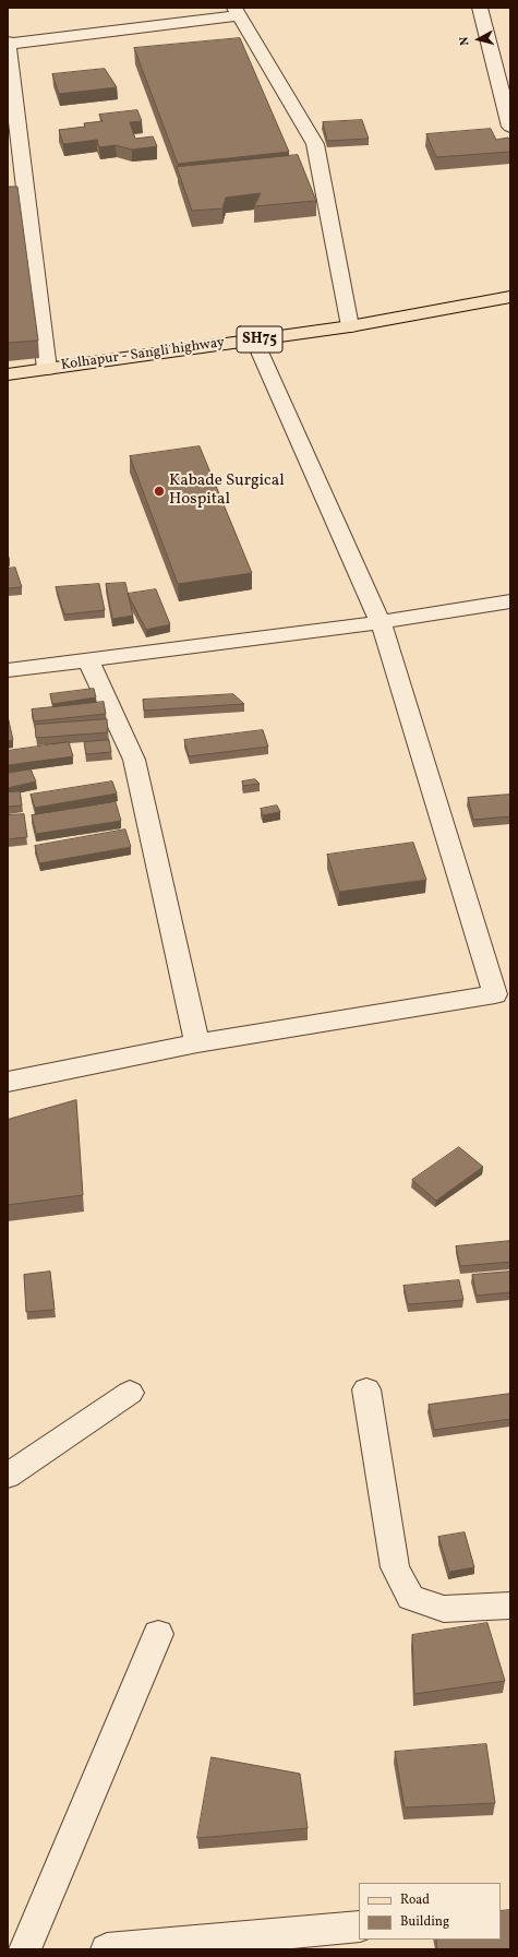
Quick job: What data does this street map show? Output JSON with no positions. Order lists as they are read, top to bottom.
{
  "streets": {
    "main road": ["SH75", "Kolhapur - Sangli highway"]
  },
  "places": ["Kabade Surgical Hospital"],
  "legend": ["Road", "Building"],
  "north": "left"
}
